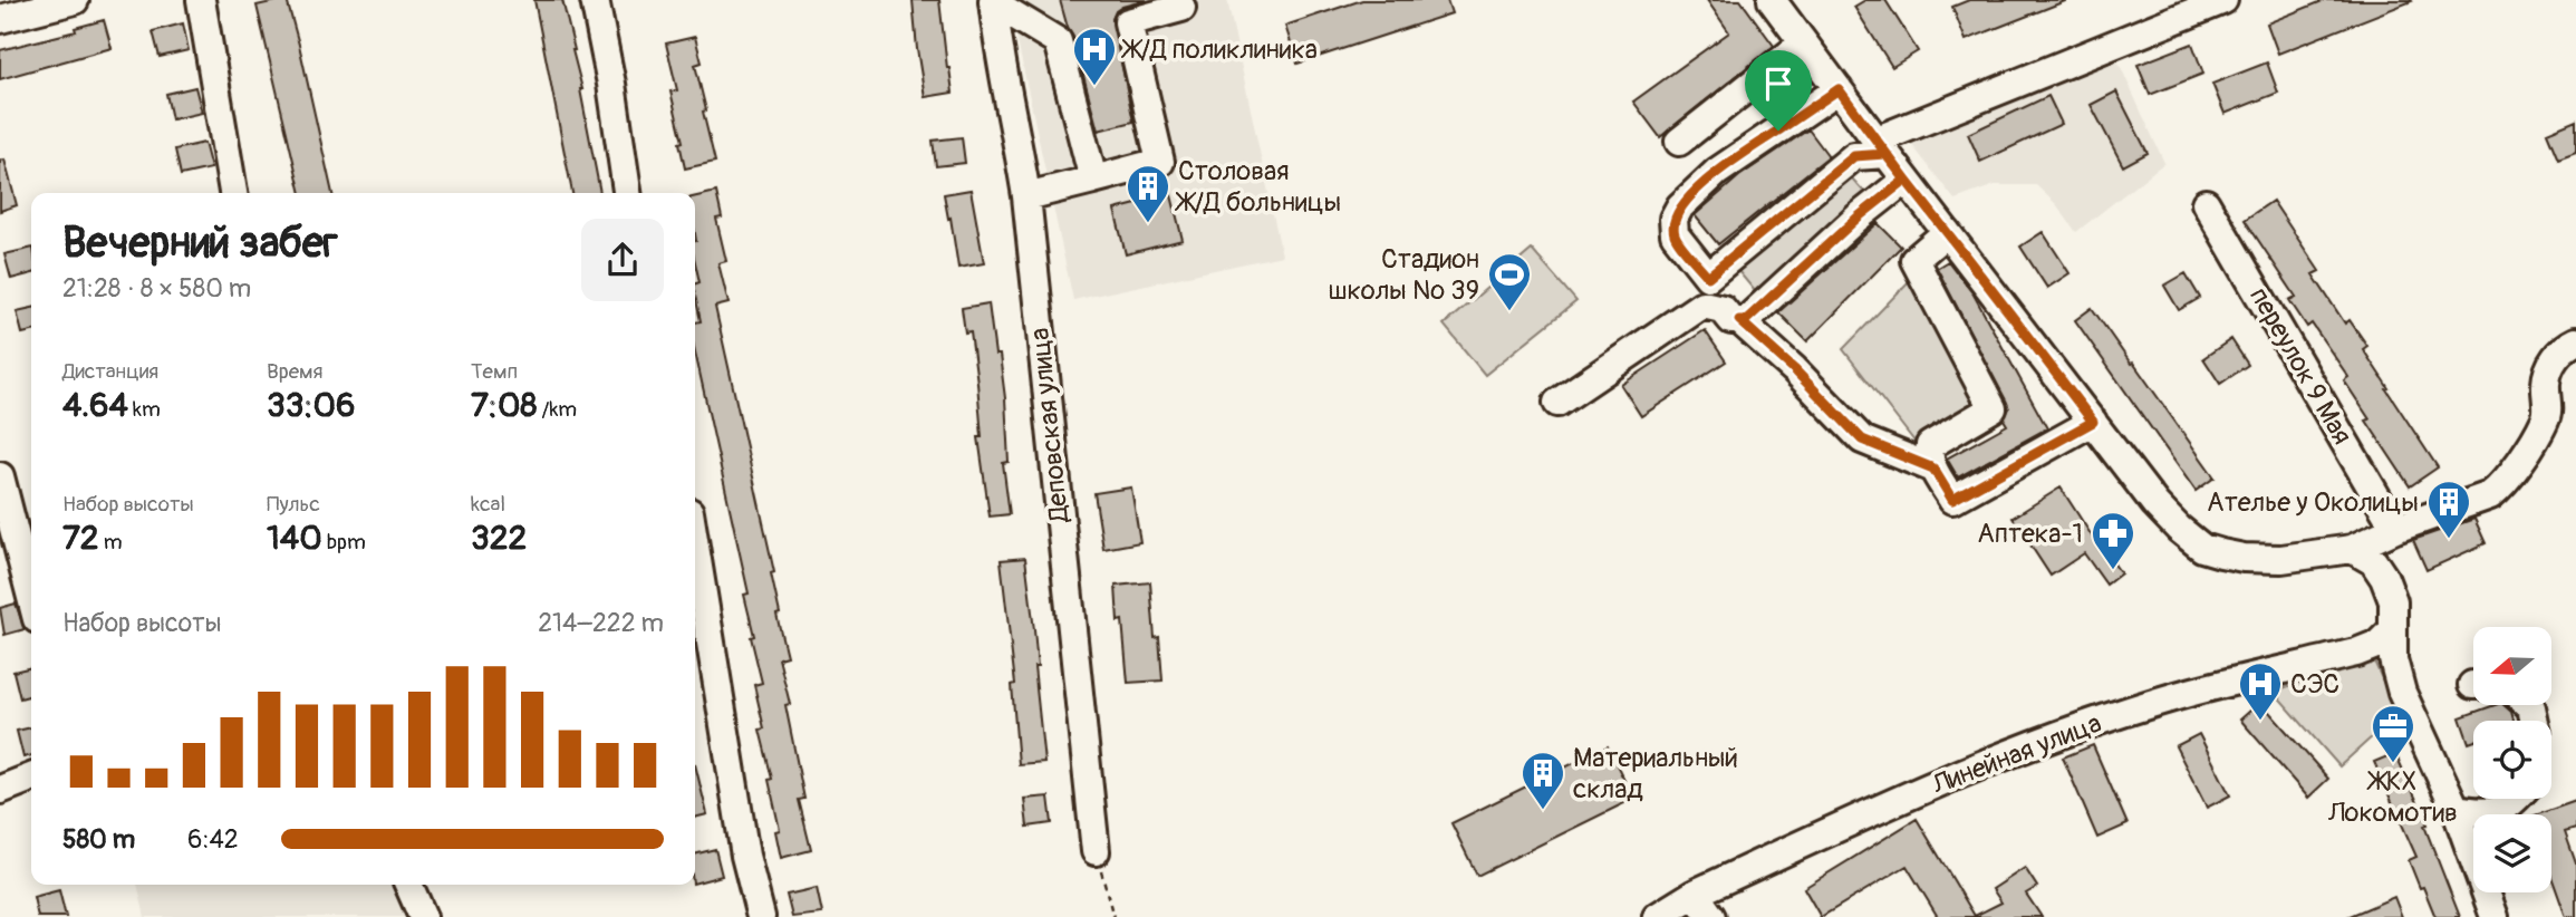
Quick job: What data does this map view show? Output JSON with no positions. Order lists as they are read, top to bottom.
{
  "streets": {
    "street": ["переулок 9 Мая", "Деповская улица", "Линейная улица"]
  },
  "places": {
    "hospital": ["Ж/Д поликлиника", "СЭС"],
    "building": ["Столовая Ж/Д больницы", "Ателье у Околицы", "Материальный склад"],
    "sports": ["Стадион школы № 39"],
    "pharmacy": ["Аптека-1"],
    "office": ["ЖКХ Локомотив"]
  },
  "north": "left",
  "page": {
    "heading": ["Вечерний забег", "21:28 · 8 × 580 m"],
    "stats": [
      ["Дистанция", "4.64 km"],
      ["Время", "33:06"],
      ["Темп", "7:08 /km"],
      ["Набор высоты", "72 m"],
      ["Пульс", "140 bpm"],
      ["kcal", "322"]
    ],
    "chart": ["Набор высоты", "214–222 m"],
    "list": [
      {
        "name": "580 m",
        "note": "6:42"
      }
    ]
  }
}
